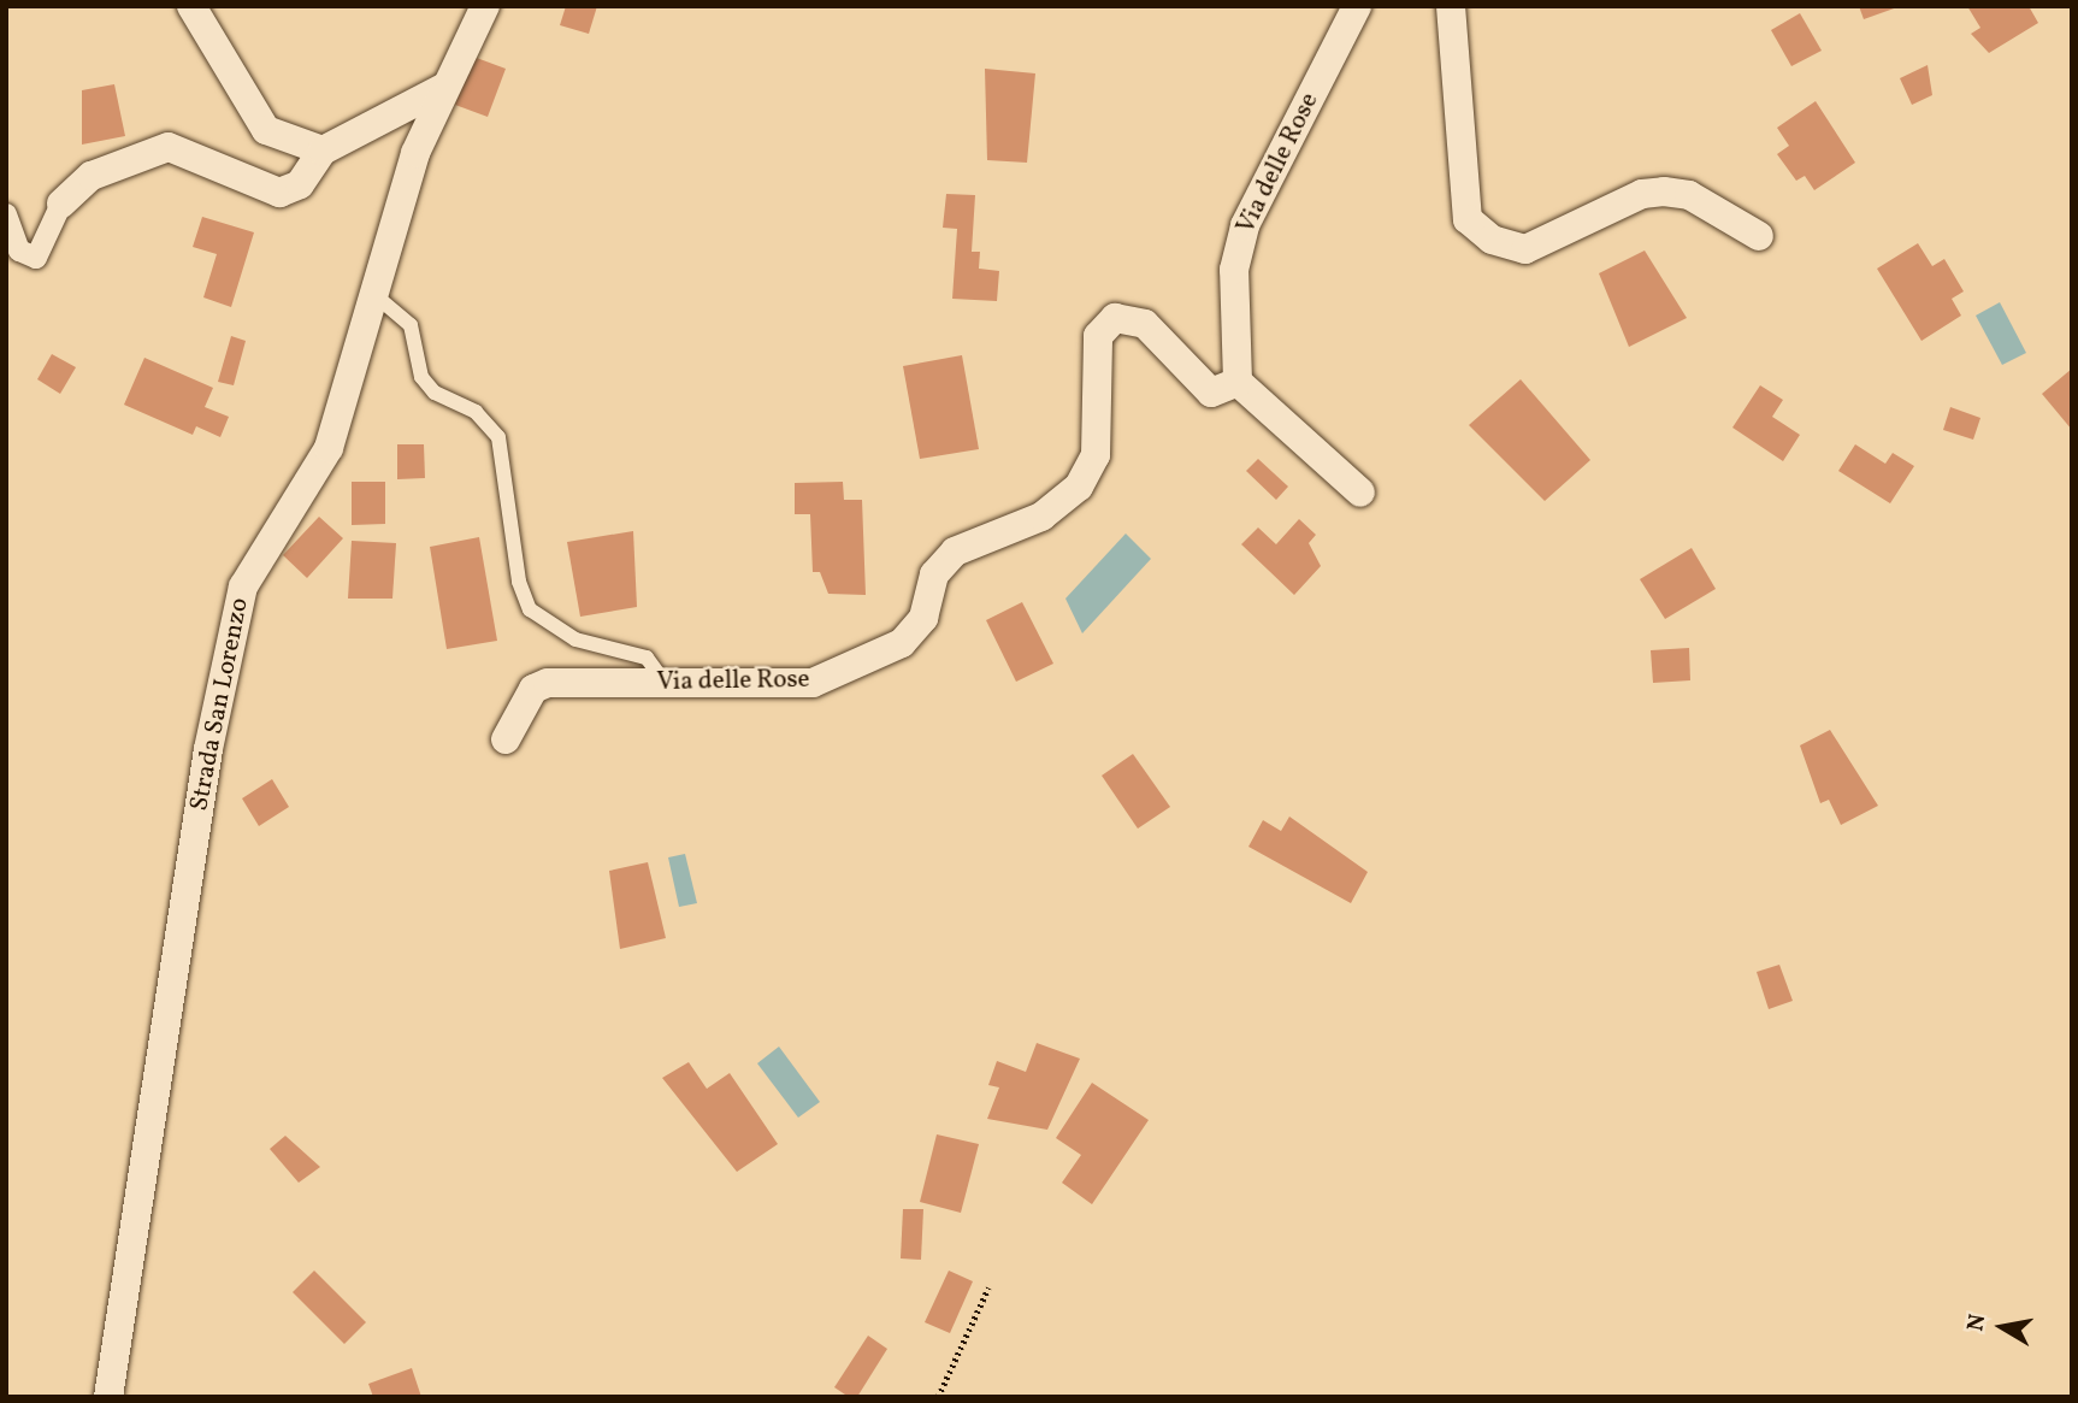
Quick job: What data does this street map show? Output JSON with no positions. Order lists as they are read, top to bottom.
{
  "streets": {
    "street": ["Via delle Rose", "Strada San Lorenzo"]
  },
  "north": "left"
}
